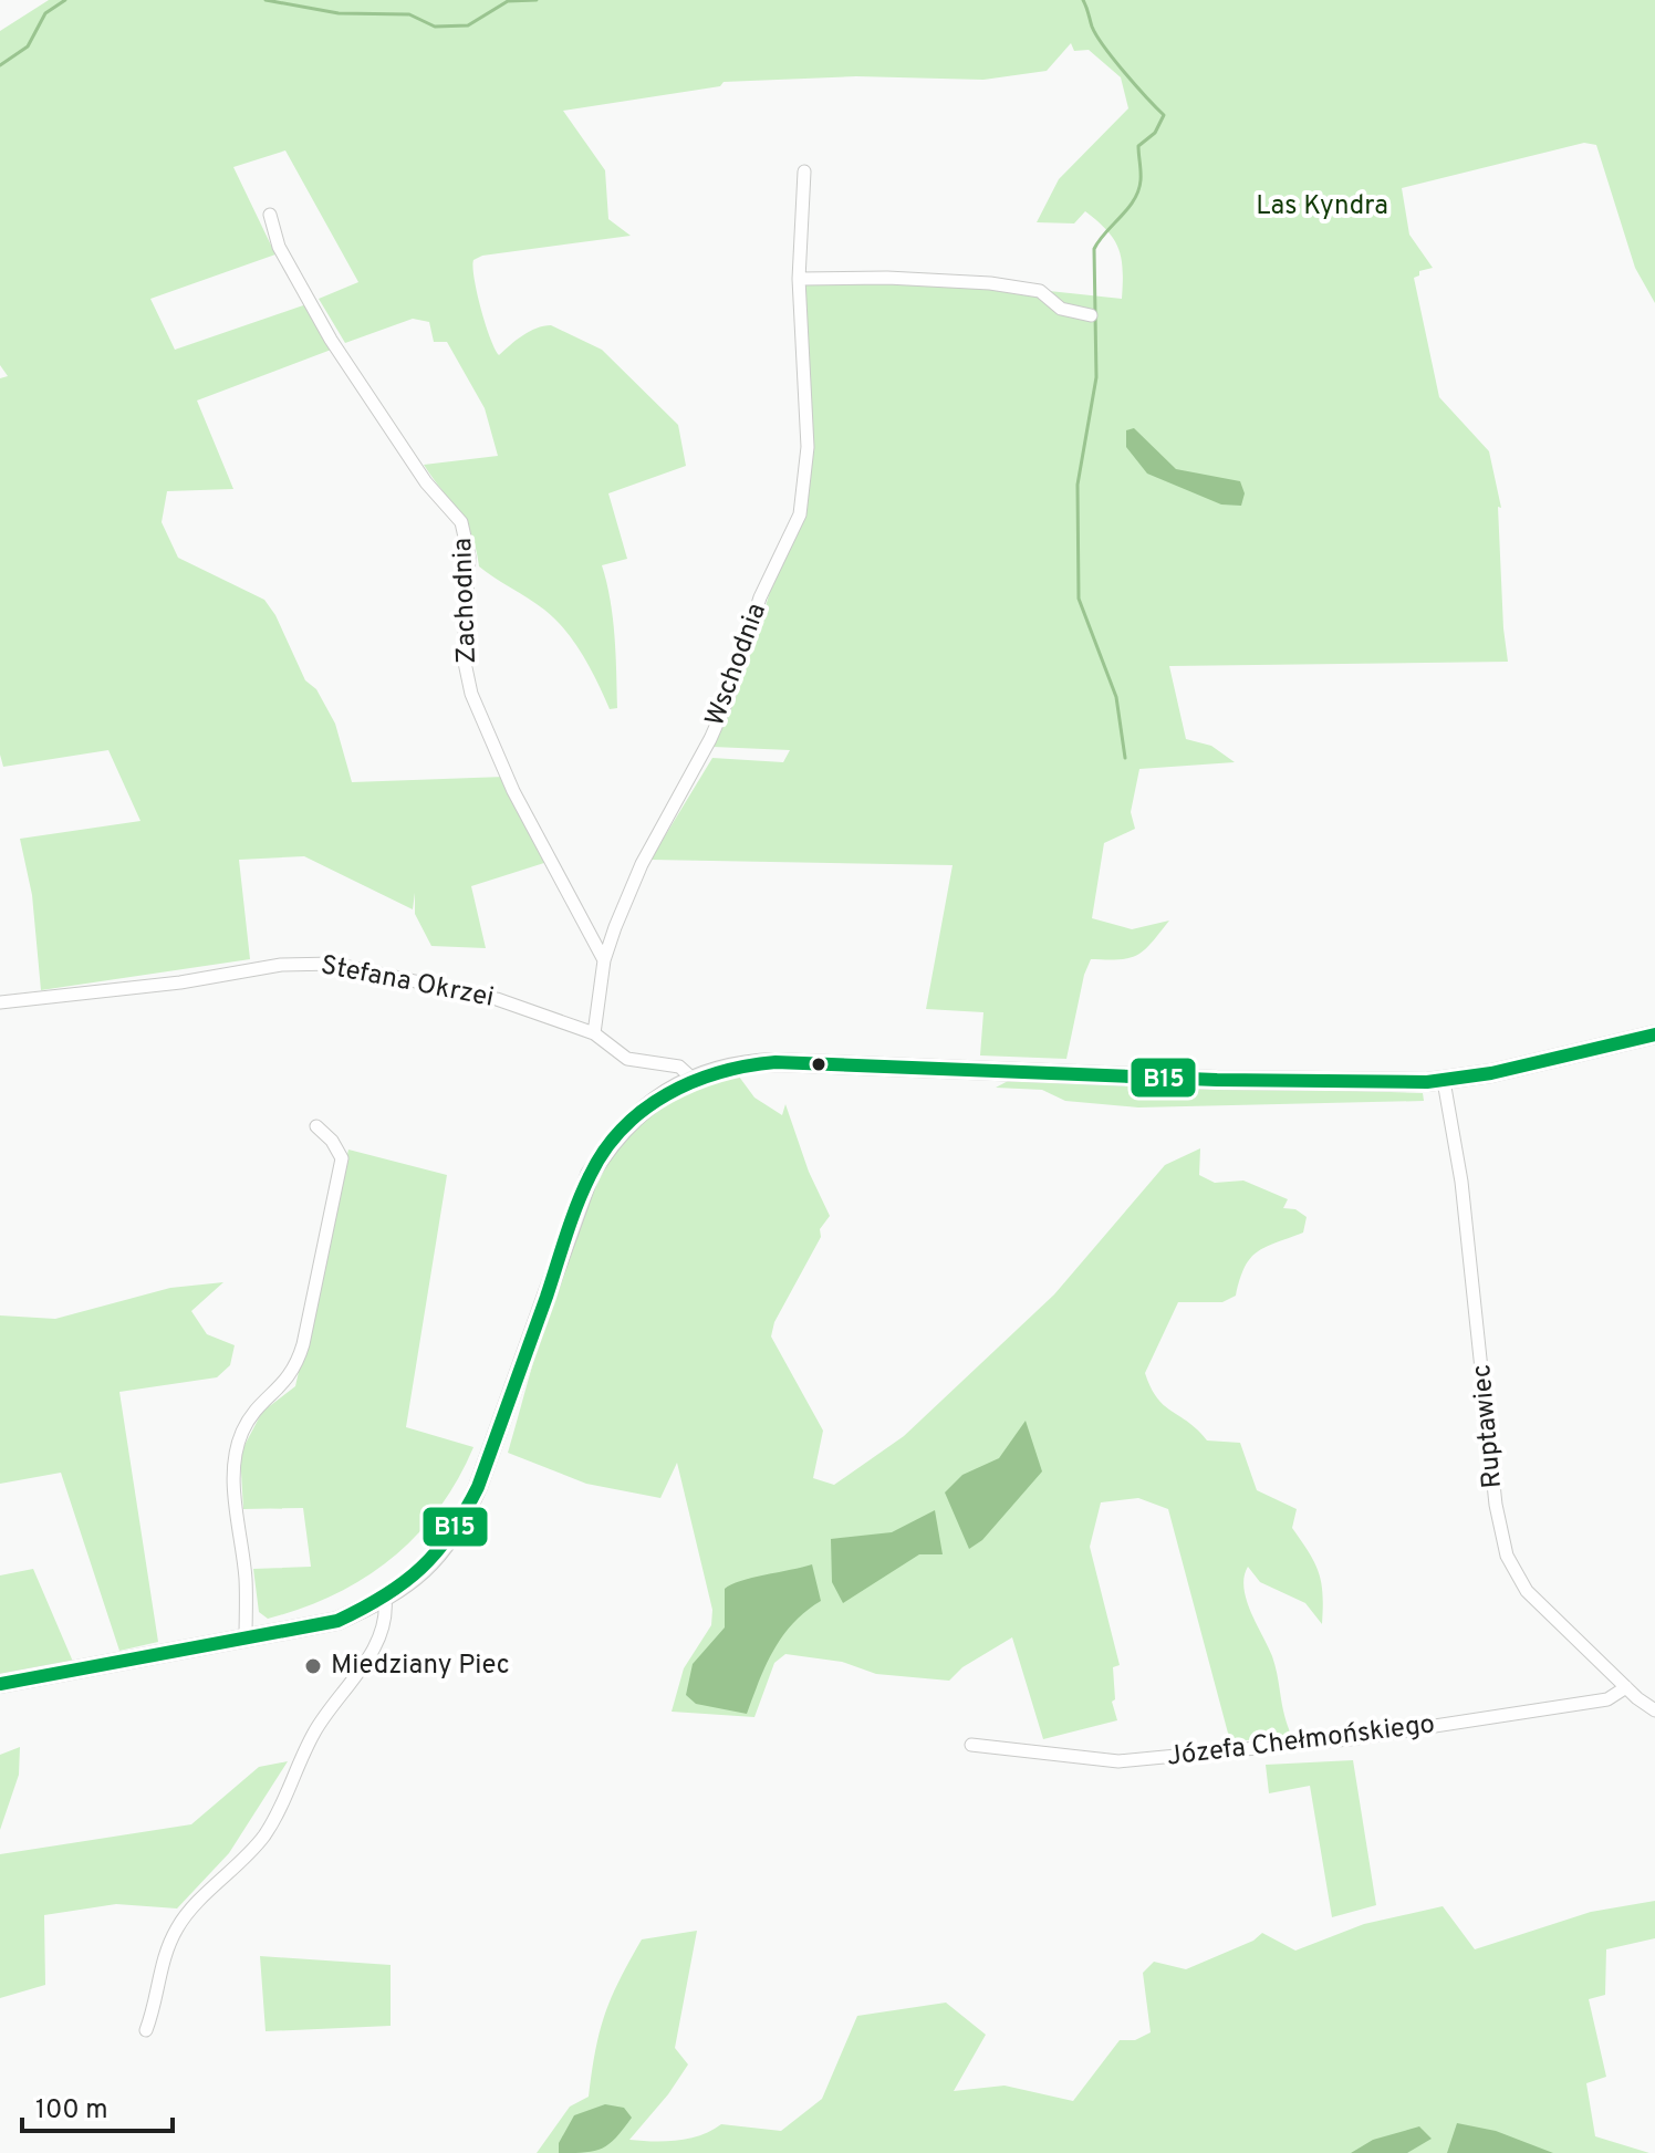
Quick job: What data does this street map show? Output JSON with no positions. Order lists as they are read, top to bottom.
{
  "streets": {
    "street": [
      "Zachodnia",
      "Wschodnia",
      "Stefana Okrzei",
      "Ruptawiec",
      "Józefa Chełmońskiego"
    ]
  },
  "crossings": [
    ["Zachodnia", "Wschodnia"],
    ["Wschodnia", "Stefana Okrzei"],
    ["Ruptawiec", "Józefa Chełmońskiego"]
  ],
  "parks": ["Las Kyndra"],
  "places": ["Miedziany Piec"],
  "lines": ["transit line B15"],
  "scale_bar": "100 m"
}
